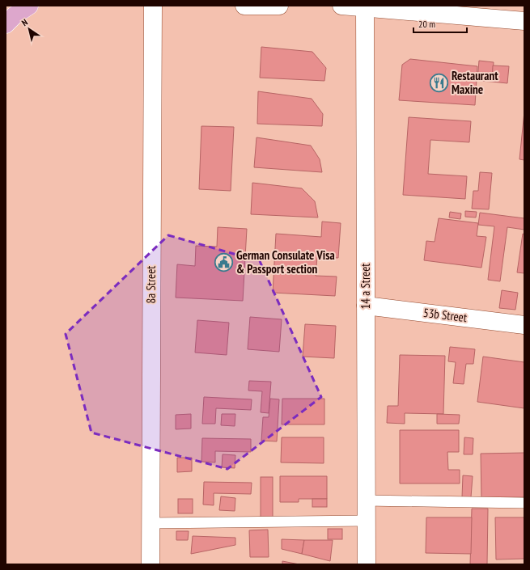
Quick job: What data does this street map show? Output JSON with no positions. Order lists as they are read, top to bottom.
{
  "streets": {
    "street": ["8a Street", "14 a Street", "53b Street"]
  },
  "crossings": [
    ["14 a Street", "53b Street"]
  ],
  "places": {
    "restaurant": ["Restaurant Maxine"],
    "public building": ["German Consulate Visa & Passport section"]
  },
  "scale_bar": "20 m",
  "north": "top left"
}
